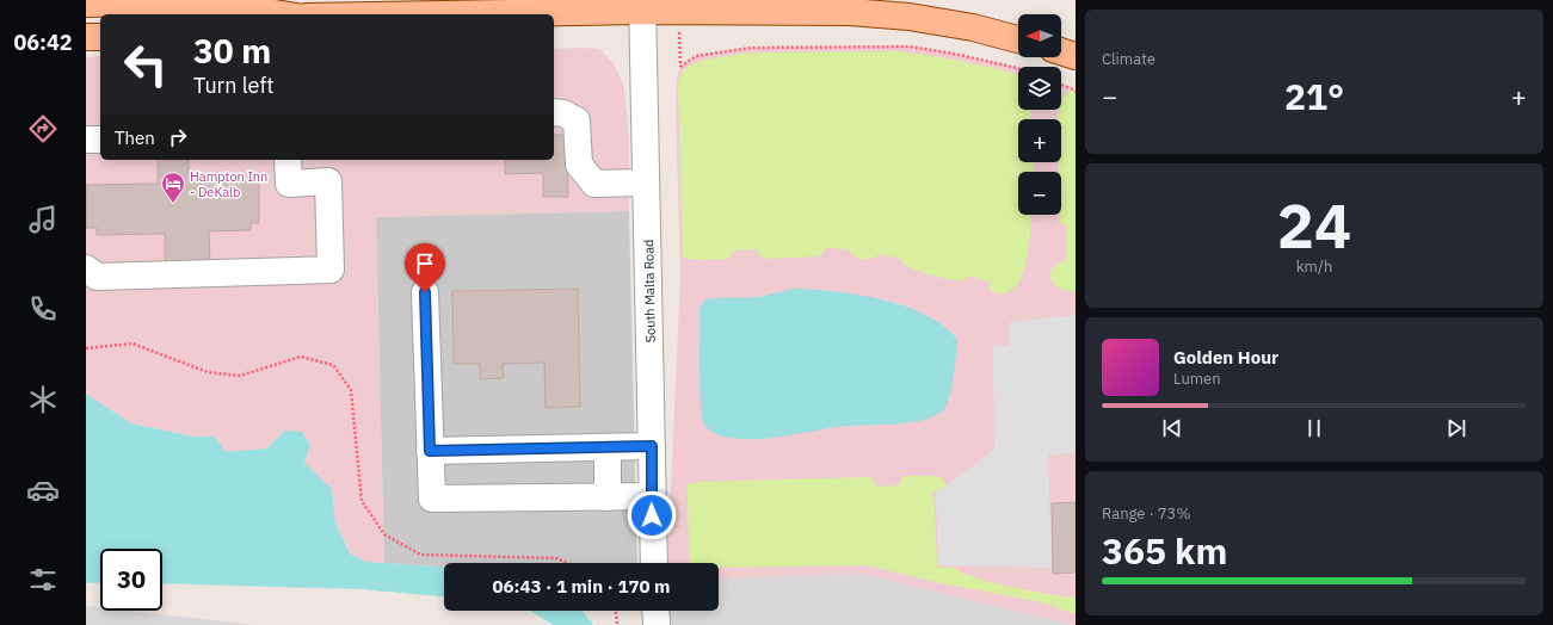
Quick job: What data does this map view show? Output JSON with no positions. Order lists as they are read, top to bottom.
{
  "streets": {
    "street": ["South Malta Road"]
  },
  "places": {
    "hotel": ["Hampton Inn - DeKalb"]
  },
  "north": "left",
  "page": {
    "tabs": "06:42",
    "tile": [
      "Climate",
      ["24", "km/h"],
      ["Range · 73%", "365 km"]
    ],
    "map_buttons": ["+", "−"],
    "turn": ["30 m", "Turn left"],
    "heat": ["−", "21°", "+"],
    "then": "Then",
    "song": ["Golden Hour", "Lumen"],
    "limit": "30",
    "trip": "06:43 · 1 min · 170 m"
  }
}
